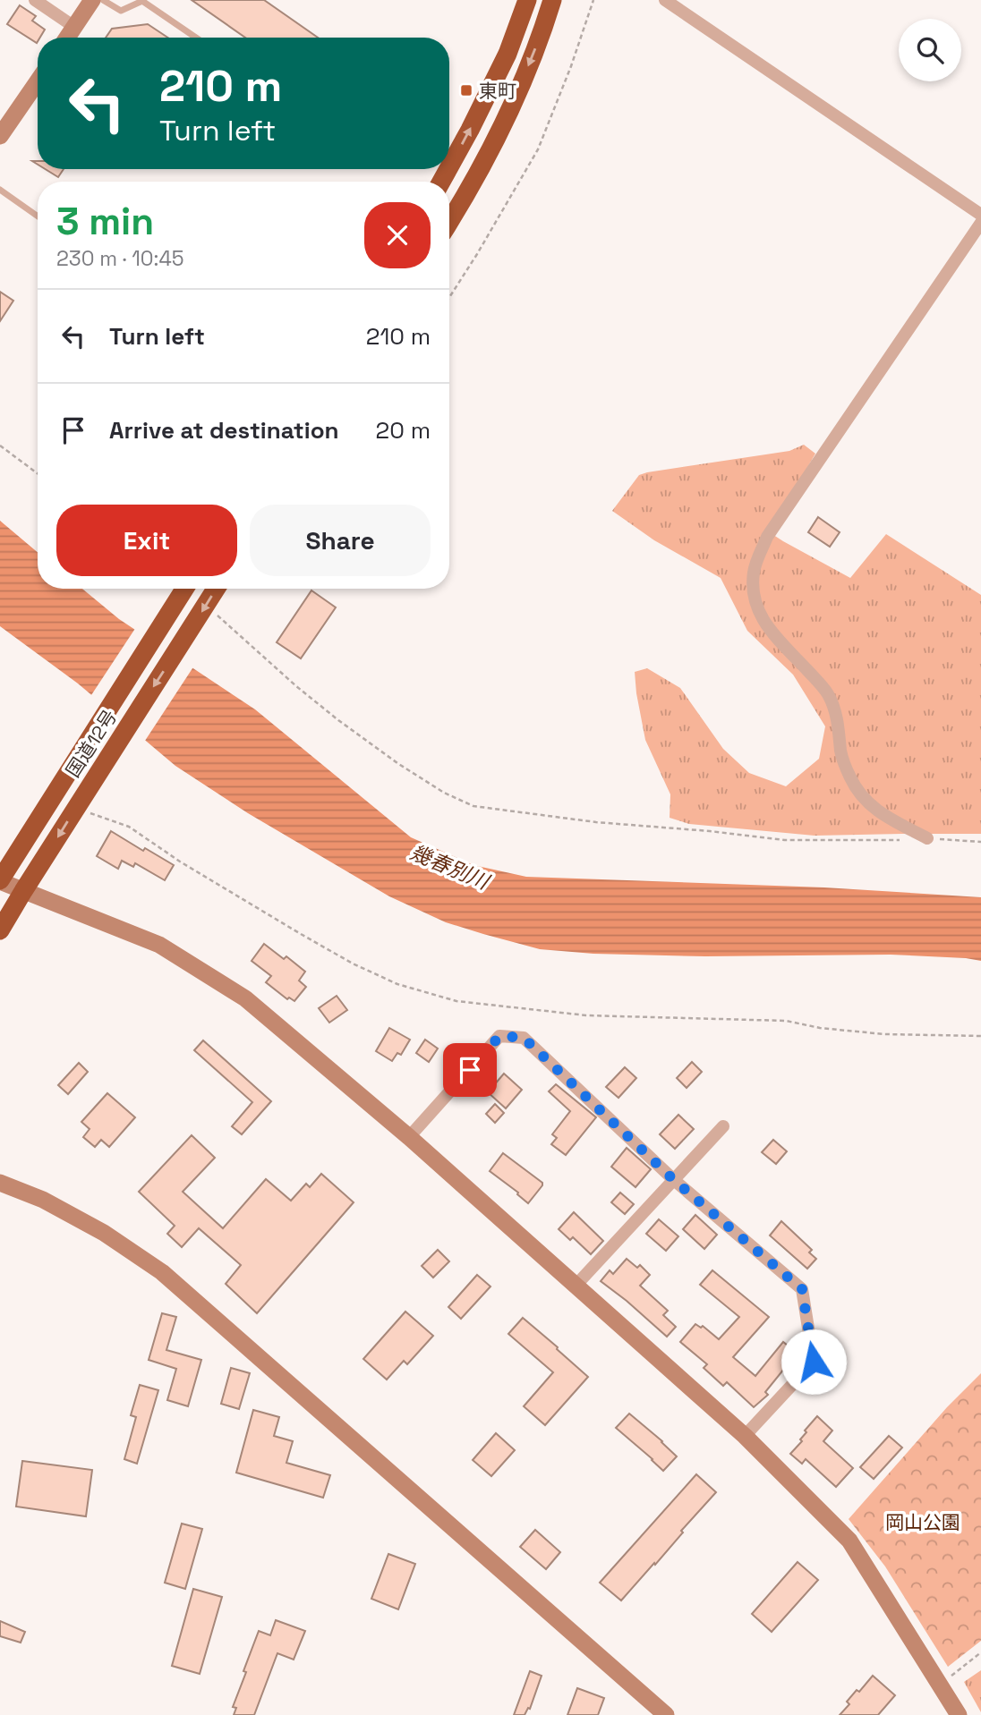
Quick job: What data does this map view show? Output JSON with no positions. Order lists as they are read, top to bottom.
{
  "streets": {
    "highway": ["国道12号"]
  },
  "water": ["幾春別川"],
  "parks": ["岡山公園"],
  "places": {
    "transit": ["東町"]
  },
  "page": {
    "turn": ["210 m", "Turn left"],
    "heading": ["3 min", "230 m · 10:45"],
    "list": [
      {
        "name": "Turn left",
        "value": "210 m"
      },
      {
        "name": "Arrive at destination",
        "value": "20 m"
      }
    ],
    "buttons": ["Exit", "Share"]
  }
}
